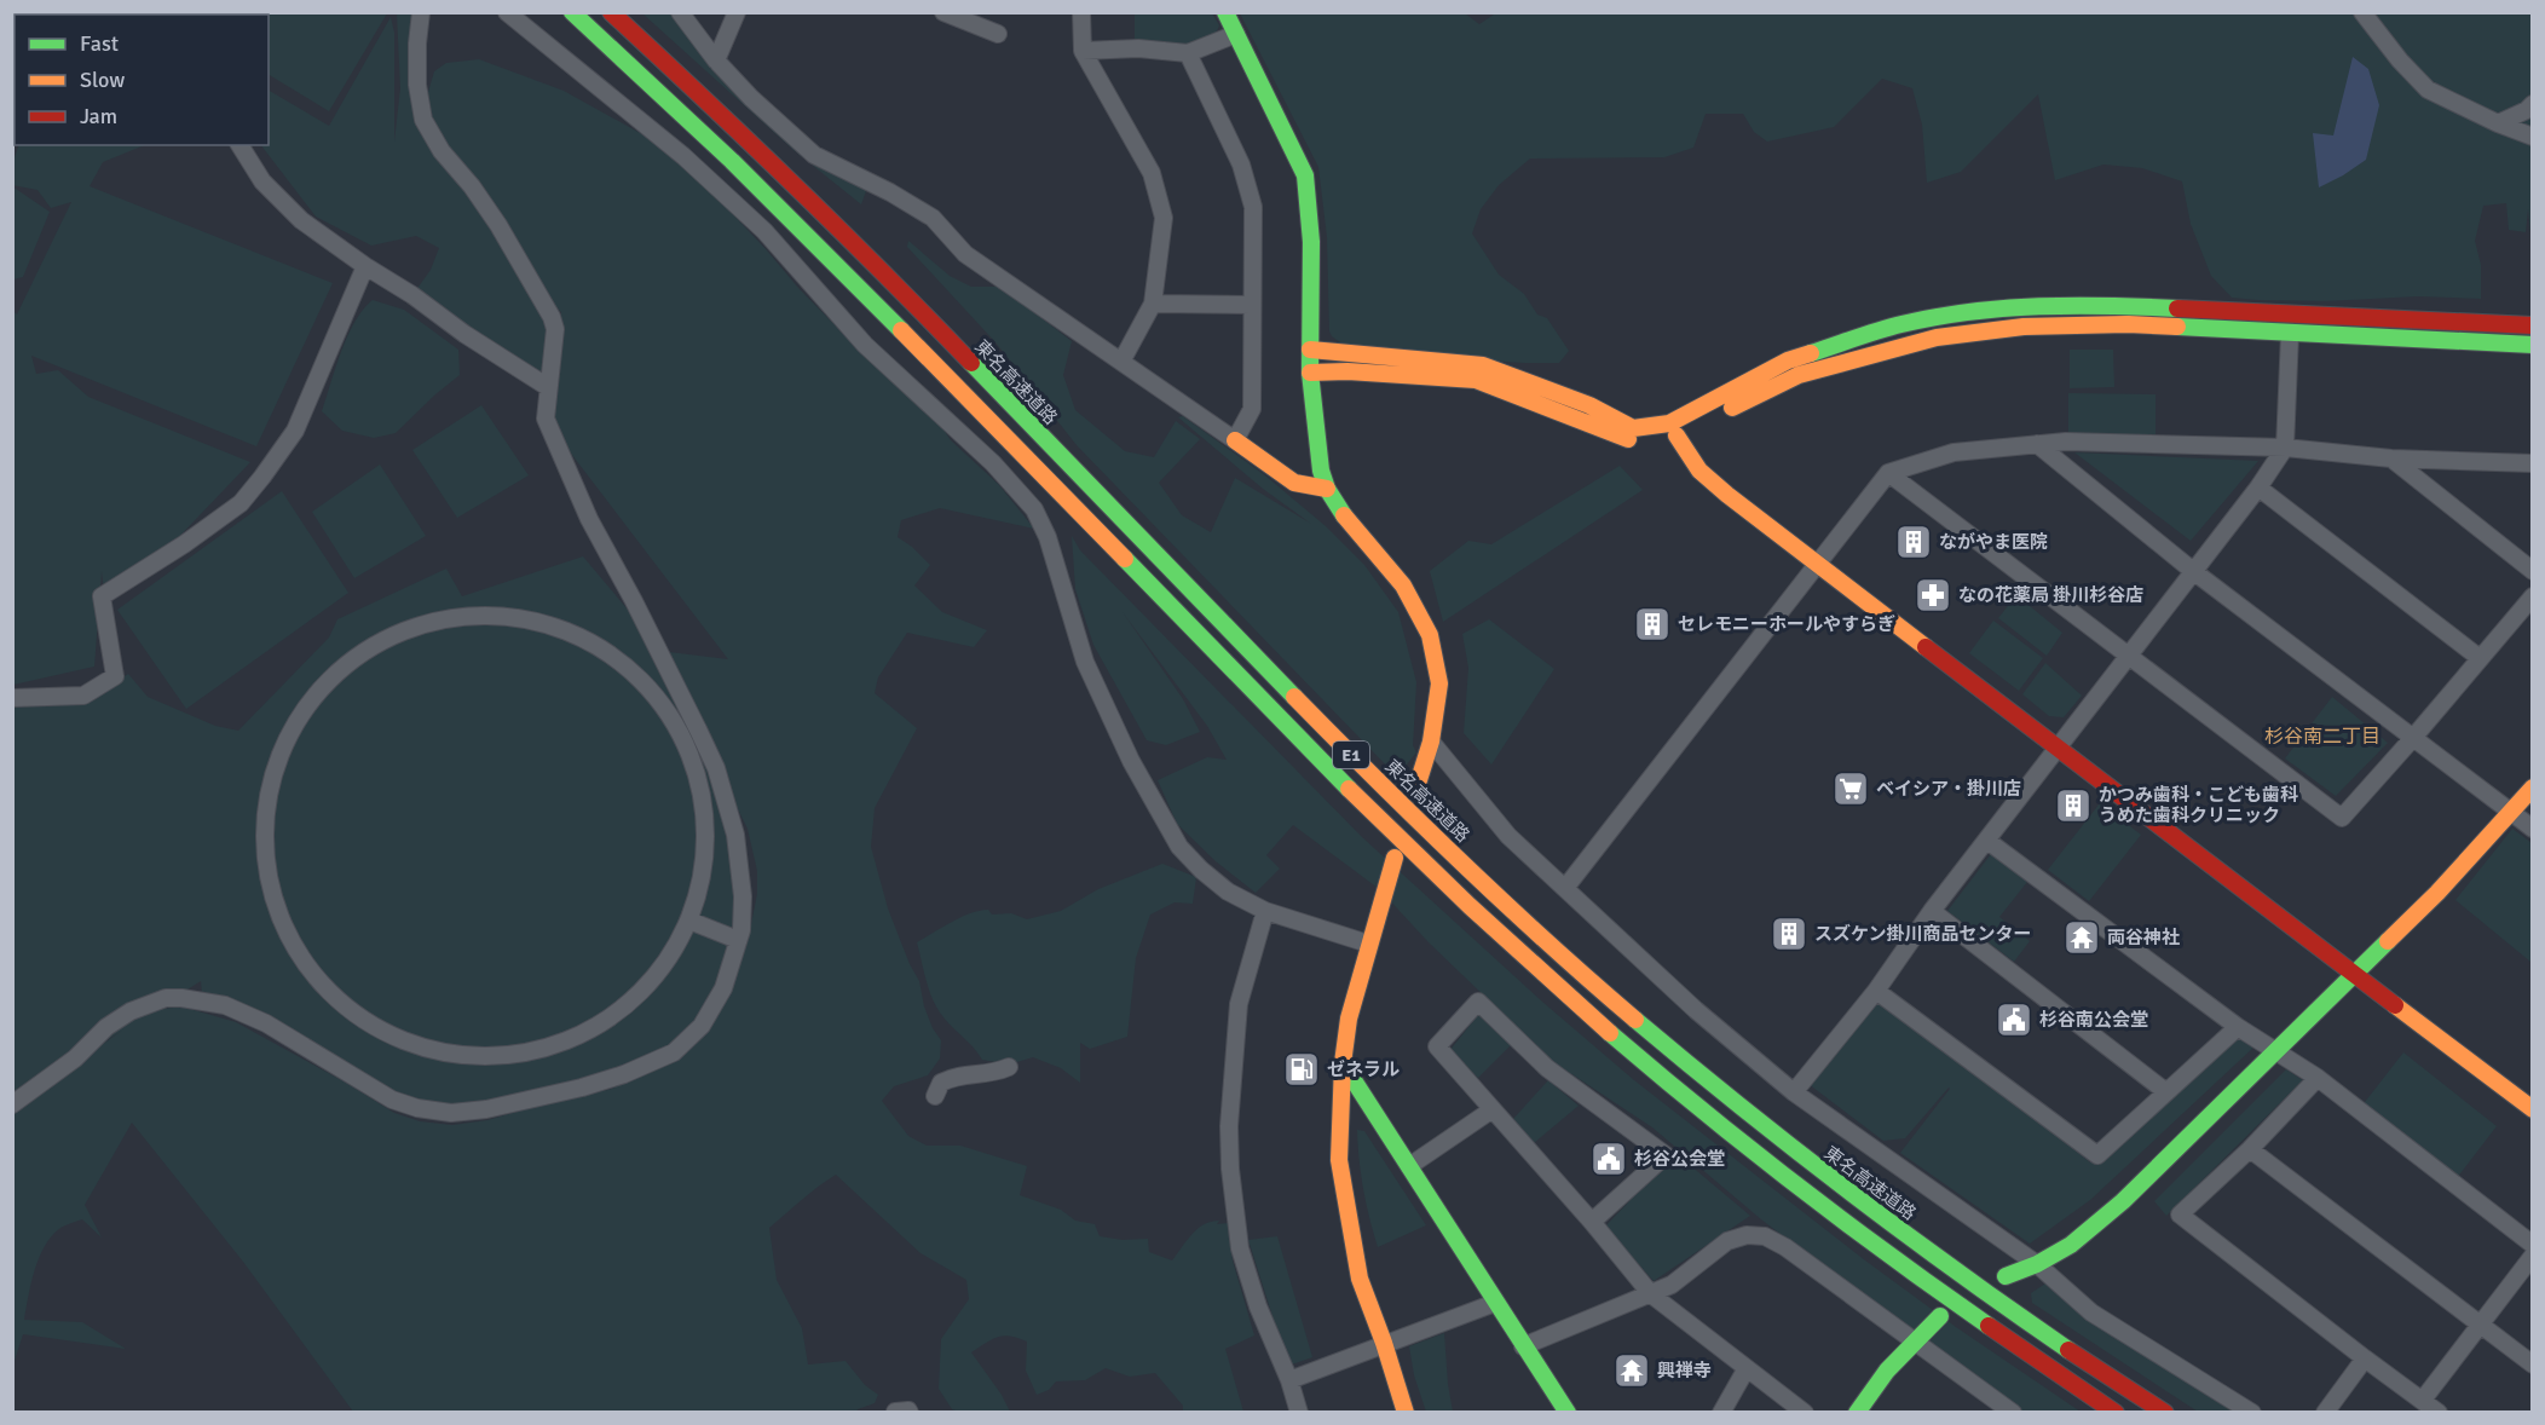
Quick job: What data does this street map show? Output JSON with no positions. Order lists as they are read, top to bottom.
{
  "streets": {
    "main road": ["東名高速道路", "E1"]
  },
  "districts": ["杉谷南二丁目"],
  "places": {
    "building": [
      "ながやま医院",
      "セレモニーホールやすらぎ",
      "かつみ歯科・こども歯科 うめた歯科クリニック",
      "スズケン掛川商品センター"
    ],
    "pharmacy": ["なの花薬局 掛川杉谷店"],
    "supermarket": ["ベイシア・掛川店"],
    "temple": ["両谷神社", "興禅寺"],
    "public building": ["杉谷南公会堂", "杉谷公会堂"],
    "fuel station": ["ゼネラル"]
  },
  "legend": ["Fast", "Slow", "Jam"]
}
